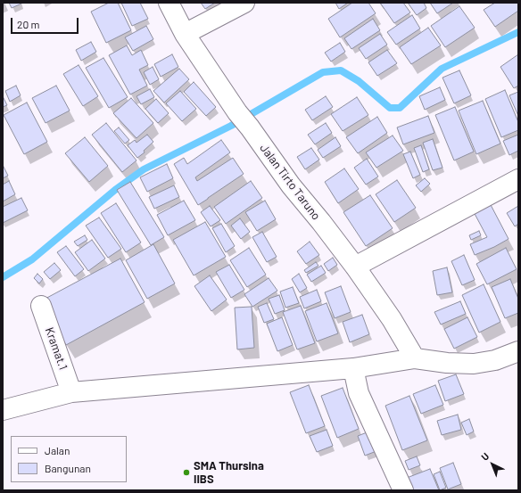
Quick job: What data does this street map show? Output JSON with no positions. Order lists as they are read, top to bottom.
{
  "streets": {
    "street": ["Jalan Tirto Taruno", "Kramat.1"]
  },
  "places": ["SMA Thursina IIBS"],
  "legend": ["Jalan", "Bangunan"],
  "scale_bar": "20 m",
  "north": "top left"
}
